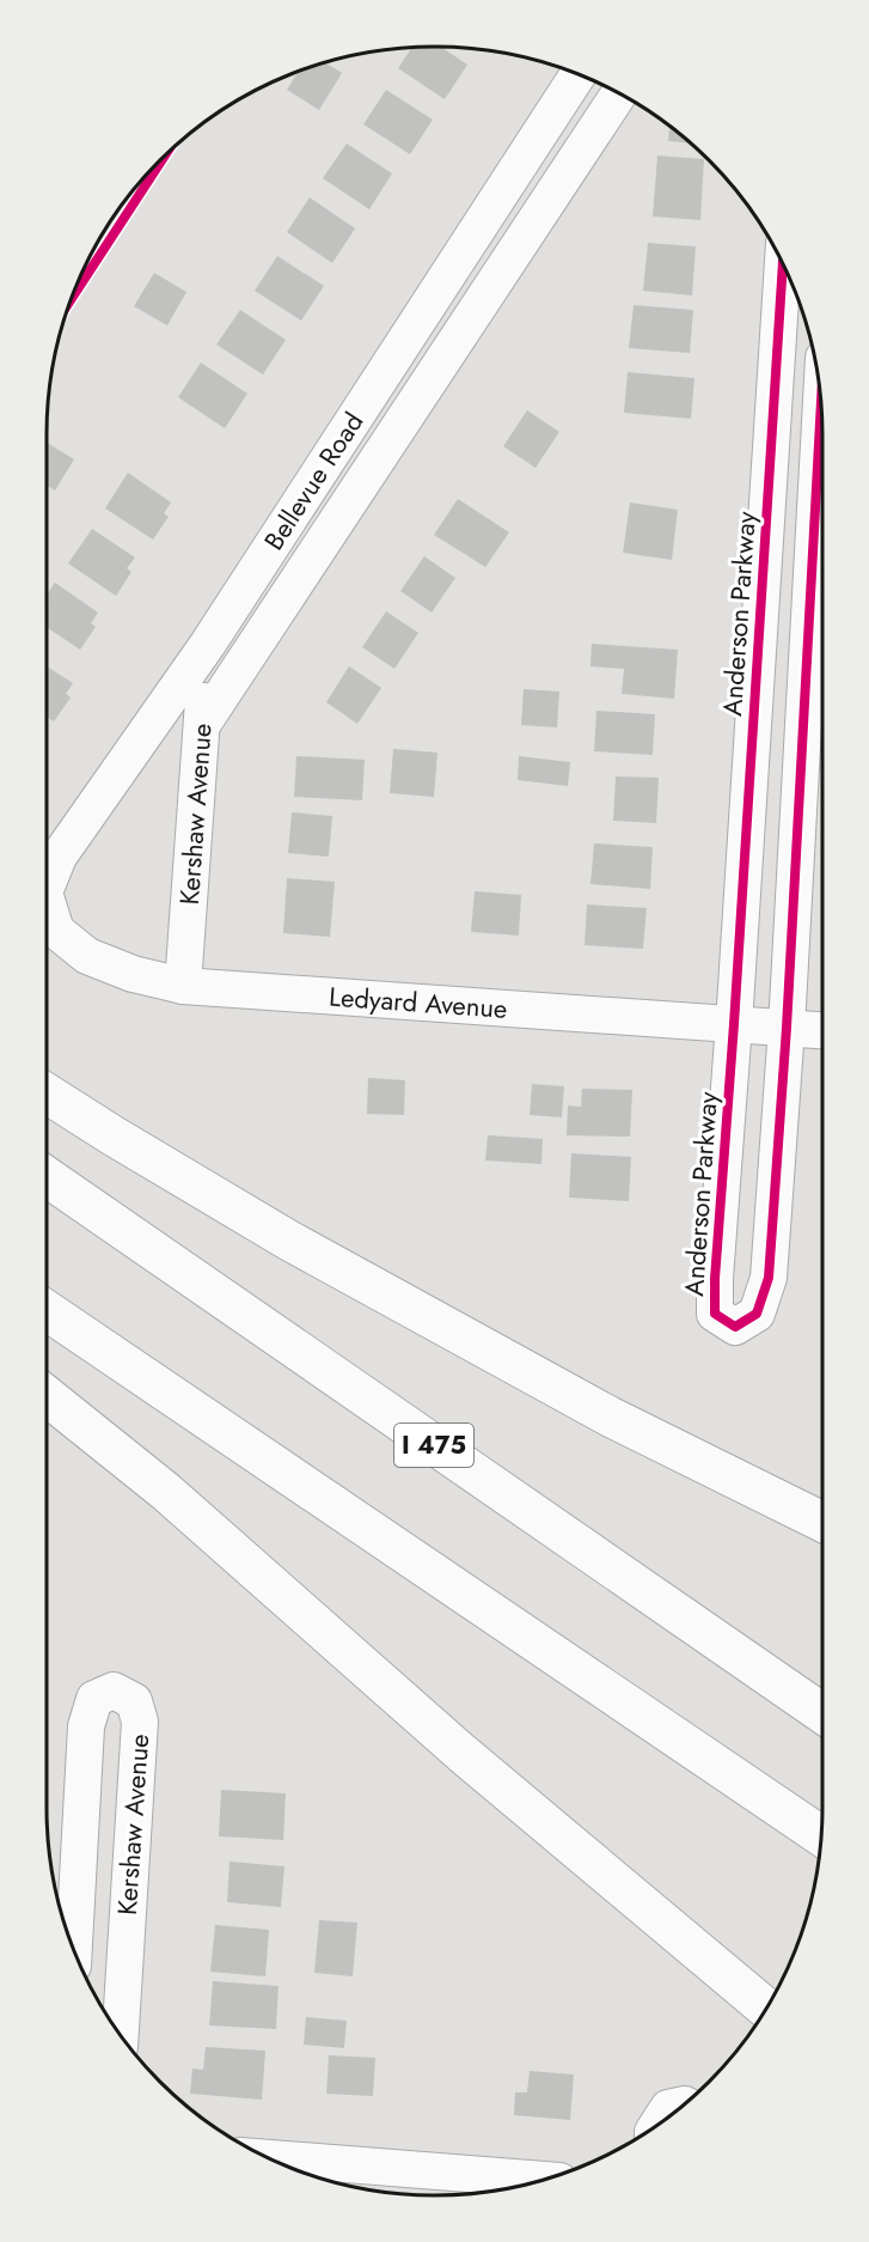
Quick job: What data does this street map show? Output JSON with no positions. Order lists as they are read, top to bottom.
{
  "streets": {
    "highway": ["I 475"],
    "street": [
      "Bellevue Road",
      "Anderson Parkway",
      "Kershaw Avenue",
      "Ledyard Avenue"
    ]
  },
  "crossings": [
    ["Bellevue Road", "Kershaw Avenue"],
    ["Anderson Parkway", "Ledyard Avenue"],
    ["Kershaw Avenue", "Ledyard Avenue"]
  ]
}
